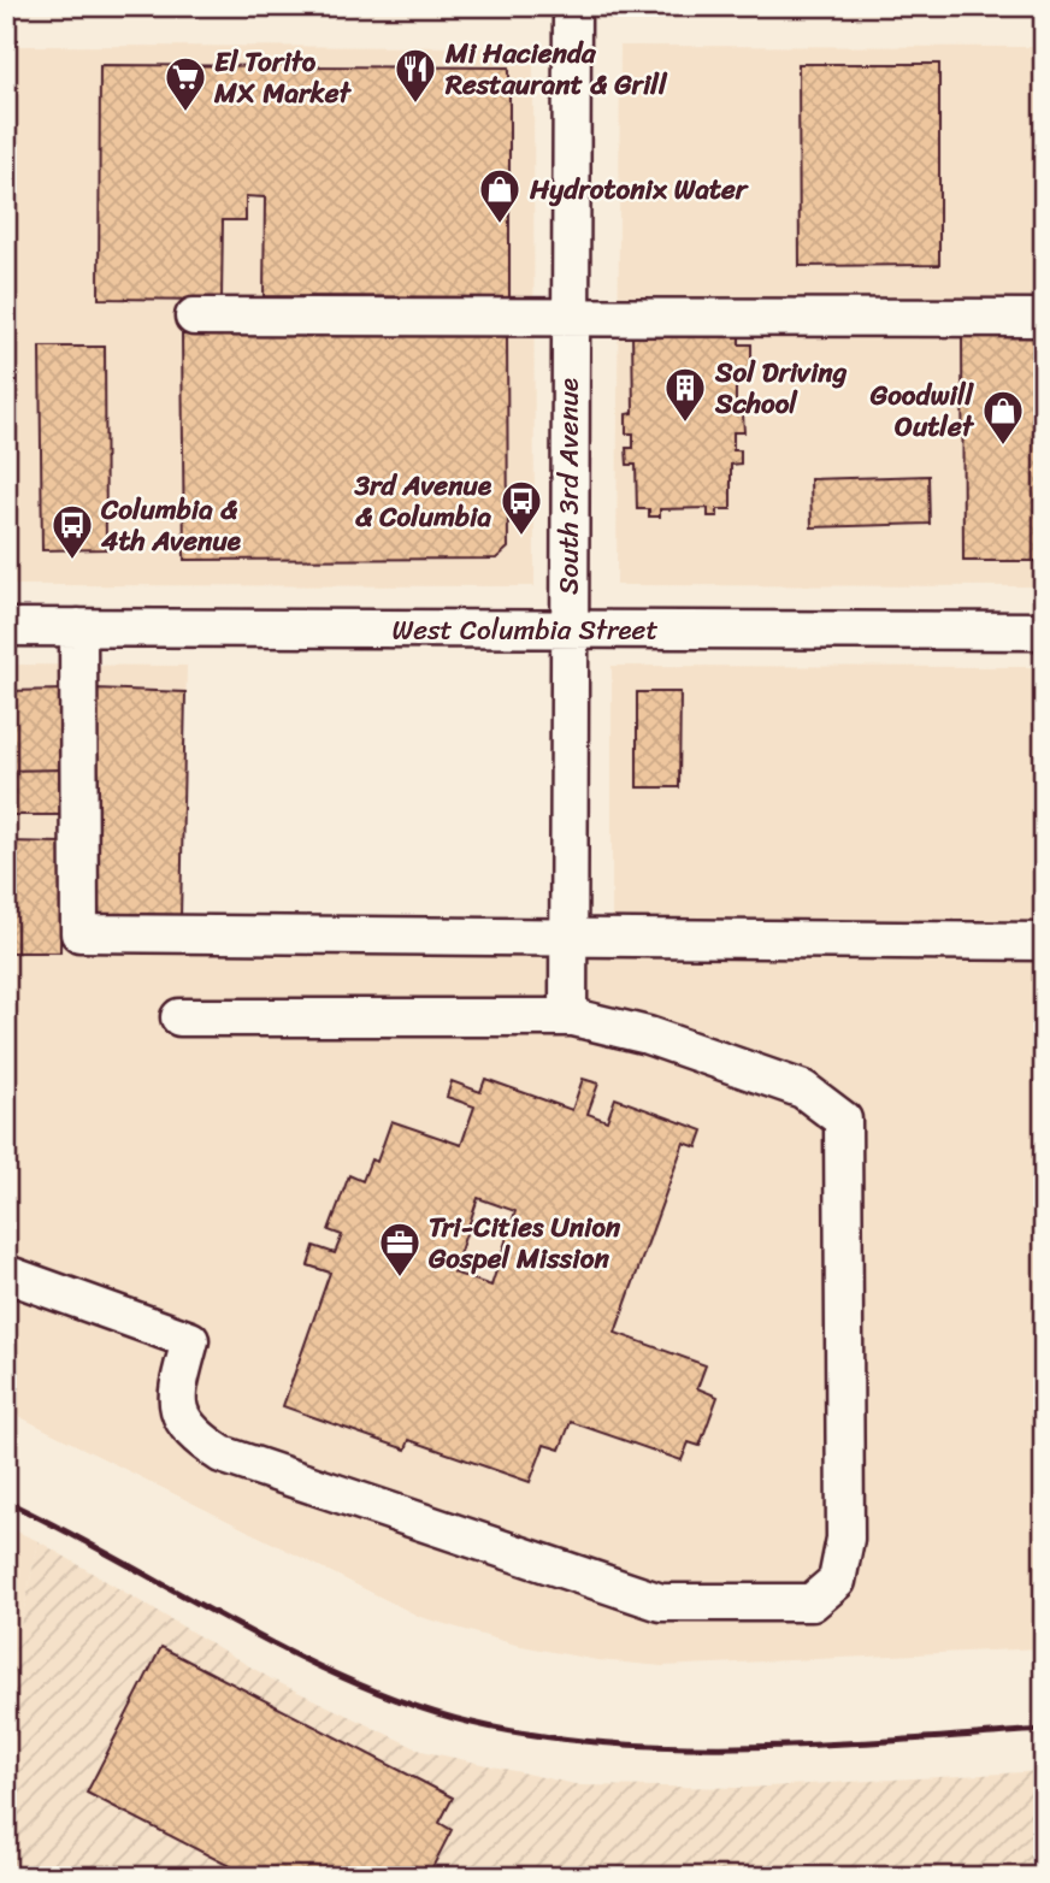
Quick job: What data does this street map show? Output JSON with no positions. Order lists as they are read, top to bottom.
{
  "streets": {
    "street": ["South 3rd Avenue", "West Columbia Street"]
  },
  "crossings": [
    ["South 3rd Avenue", "West Columbia Street"]
  ],
  "places": {
    "restaurant": ["Mi Hacienda Restaurant & Grill"],
    "supermarket": ["El Torito MX Market"],
    "shop": ["Hydrotonix Water", "Goodwill Outlet"],
    "building": ["Sol Driving School"],
    "bus stop": ["3rd Avenue & Columbia", "Columbia & 4th Avenue"],
    "office": ["Tri-Cities Union Gospel Mission"]
  }
}
